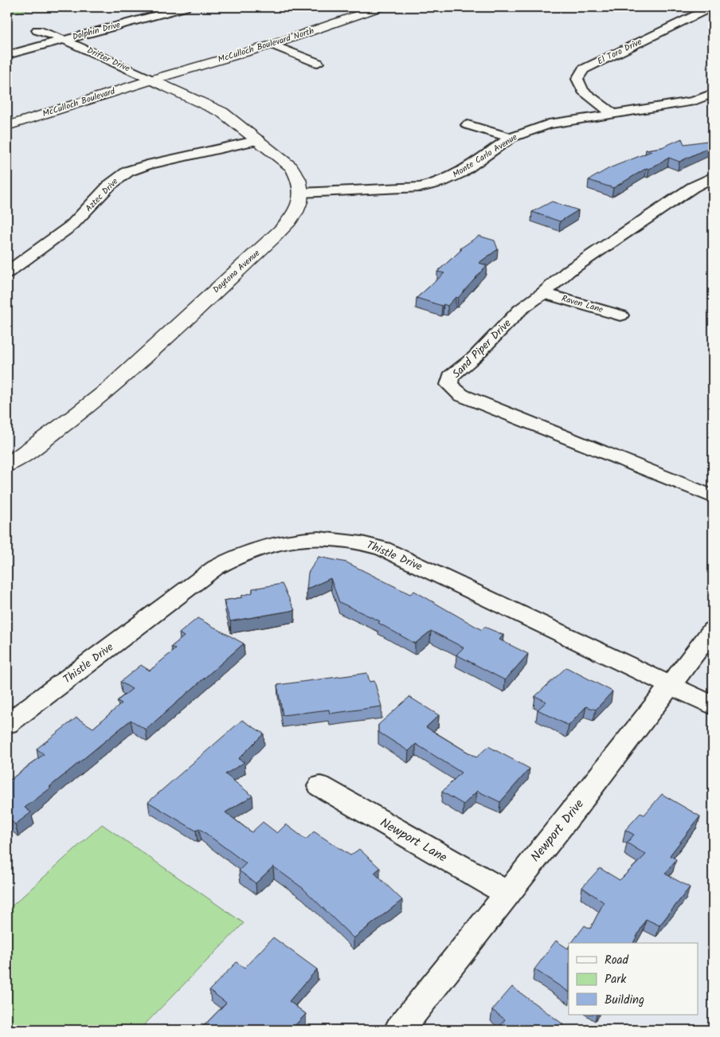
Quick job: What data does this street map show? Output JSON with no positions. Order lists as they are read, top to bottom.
{
  "streets": {
    "street": [
      "Dolphin Drive",
      "McCulloch Boulevard North",
      "El Toro Drive",
      "Drifter Drive",
      "McCulloch Boulevard",
      "Monte Carlo Avenue",
      "Aztec Drive",
      "Daytona Avenue",
      "Raven Lane",
      "Sand Piper Drive",
      "Thistle Drive",
      "Newport Drive",
      "Newport Lane"
    ]
  },
  "crossings": [
    ["Dolphin Drive", "Drifter Drive"],
    ["McCulloch Boulevard North", "Drifter Drive"],
    ["McCulloch Boulevard North", "McCulloch Boulevard"],
    ["El Toro Drive", "Monte Carlo Avenue"],
    ["Drifter Drive", "McCulloch Boulevard"],
    ["Monte Carlo Avenue", "Daytona Avenue"],
    ["Raven Lane", "Sand Piper Drive"],
    ["Thistle Drive", "Newport Drive"],
    ["Newport Drive", "Newport Lane"]
  ],
  "legend": ["Road", "Park", "Building"]
}
